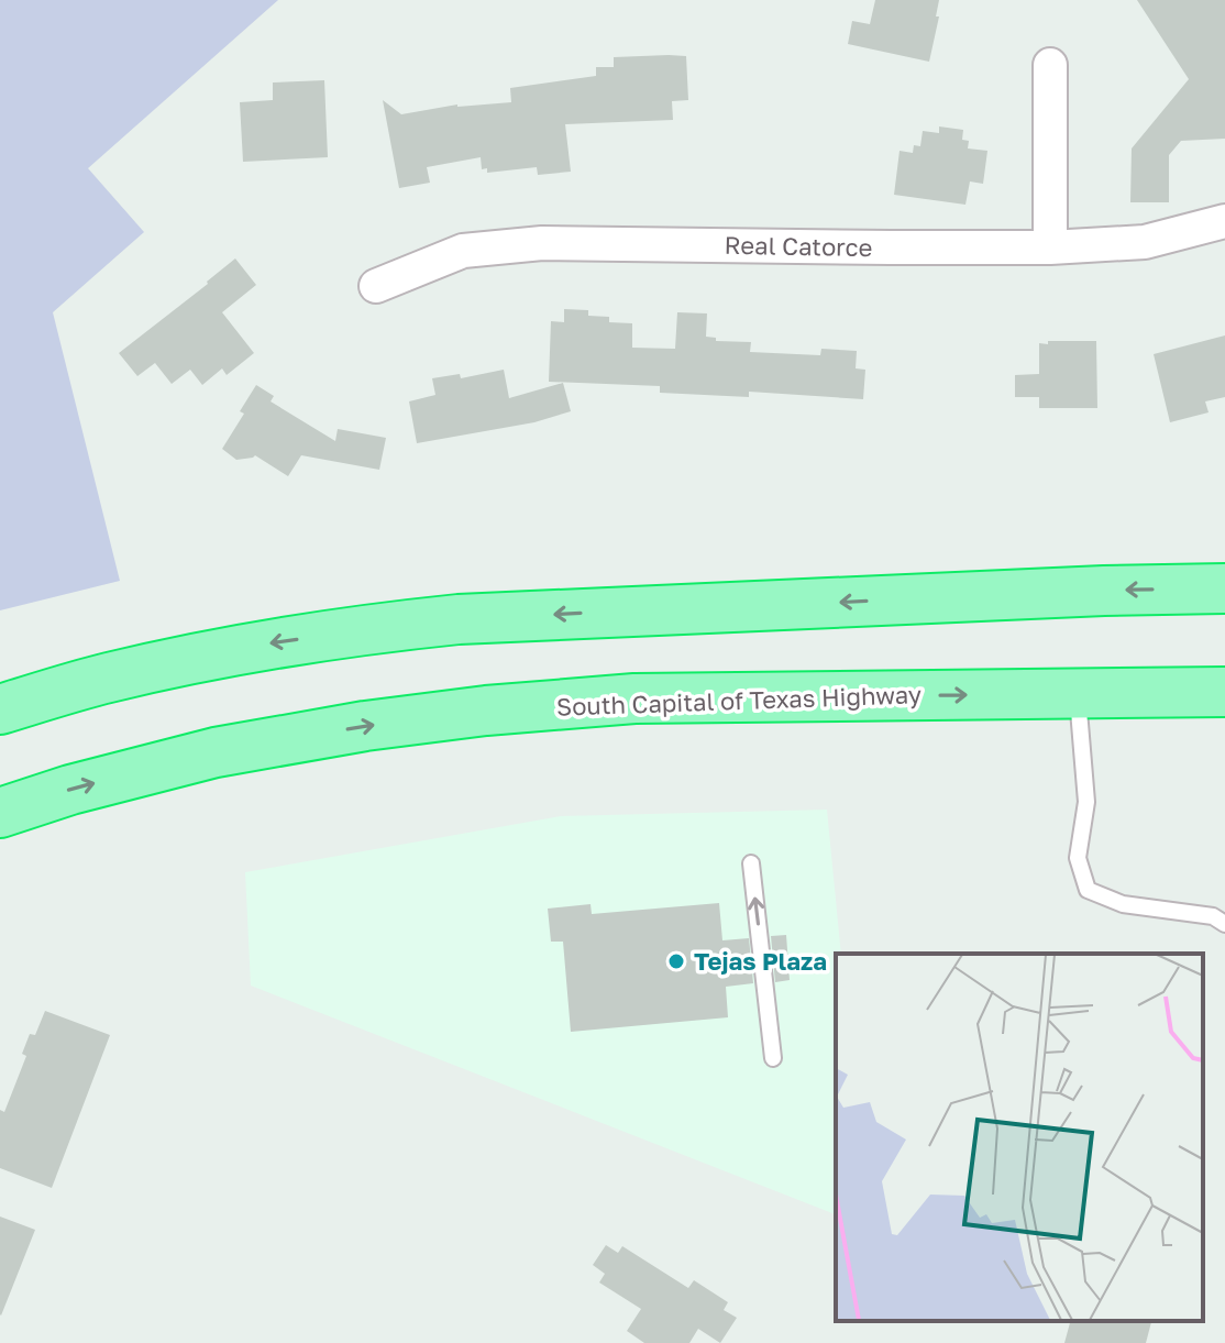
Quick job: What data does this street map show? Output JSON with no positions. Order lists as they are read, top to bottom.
{
  "streets": {
    "highway": ["South Capital of Texas Highway"],
    "street": ["Real Catorce"]
  },
  "places": ["Tejas Plaza"]
}
